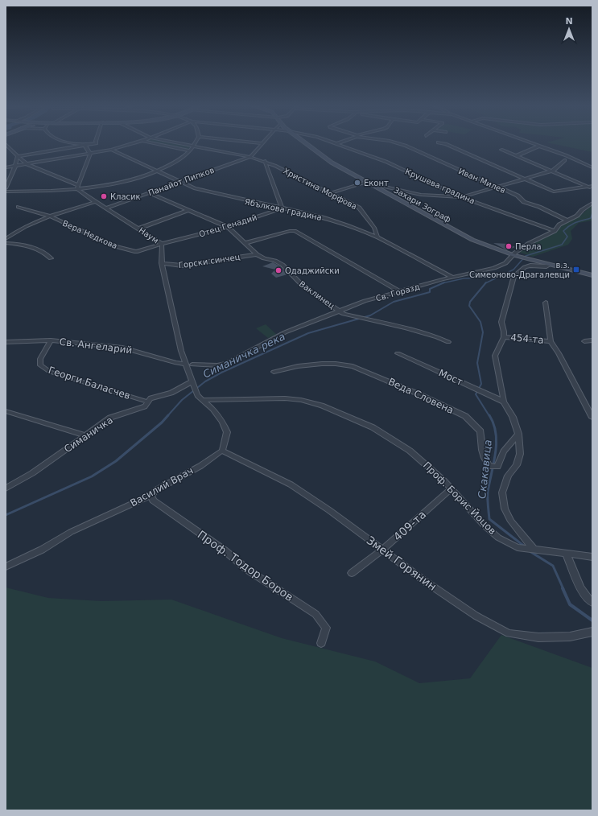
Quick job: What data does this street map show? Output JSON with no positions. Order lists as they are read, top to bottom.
{
  "streets": {
    "street": [
      "Иван Милев",
      "Панайот Пипков",
      "Крушева градина",
      "Христина Морфова",
      "Захари Зограф",
      "Ябълкова градина",
      "Отец Генадий",
      "Вера Недкова",
      "Наум",
      "Горски синчец",
      "Св. Горазд",
      "Ваклинец",
      "454-та",
      "Св. Ангеларий",
      "Мост",
      "Георги Баласчев",
      "Веда Словена",
      "Симаничка",
      "Василий Врач",
      "Проф. Борис Йоцов",
      "409-та",
      "Змей Горянин",
      "Проф. Тодор Боров"
    ]
  },
  "crossings": [
    ["Иван Милев", "Св. Горазд"],
    ["Панайот Пипков", "Христина Морфова"],
    ["Панайот Пипков", "Ябълкова градина"],
    ["Панайот Пипков", "Наум"],
    ["Панайот Пипков", "Ваклинец"],
    ["Крушева градина", "Св. Горазд"],
    ["Христина Морфова", "Ябълкова градина"],
    ["Захари Зограф", "Св. Горазд"],
    ["Ябълкова градина", "Отец Генадий"],
    ["Ябълкова градина", "Св. Горазд"],
    ["Отец Генадий", "Вера Недкова"],
    ["Отец Генадий", "Наум"],
    ["Отец Генадий", "Ваклинец"],
    ["Вера Недкова", "Наум"],
    ["Наум", "Горски синчец"],
    ["Наум", "Св. Ангеларий"],
    ["Наум", "Симаничка"],
    ["Наум", "Проф. Борис Йоцов"],
    ["Горски синчец", "Ваклинец"],
    ["Св. Горазд", "Ваклинец"],
    ["Св. Ангеларий", "Георги Баласчев"],
    ["Георги Баласчев", "Симаничка"],
    ["Василий Врач", "Змей Горянин"],
    ["Василий Врач", "Проф. Тодор Боров"],
    ["Проф. Борис Йоцов", "409-та"],
    ["409-та", "Змей Горянин"]
  ],
  "water": ["Симаничка река", "Скакавица"],
  "places": {
    "other": [
      "Еконт",
      "Класик",
      "Перла",
      "Одаджийски"
    ],
    "transit": ["в.з. Симеоново-Драгалевци"]
  },
  "north": "top"
}
